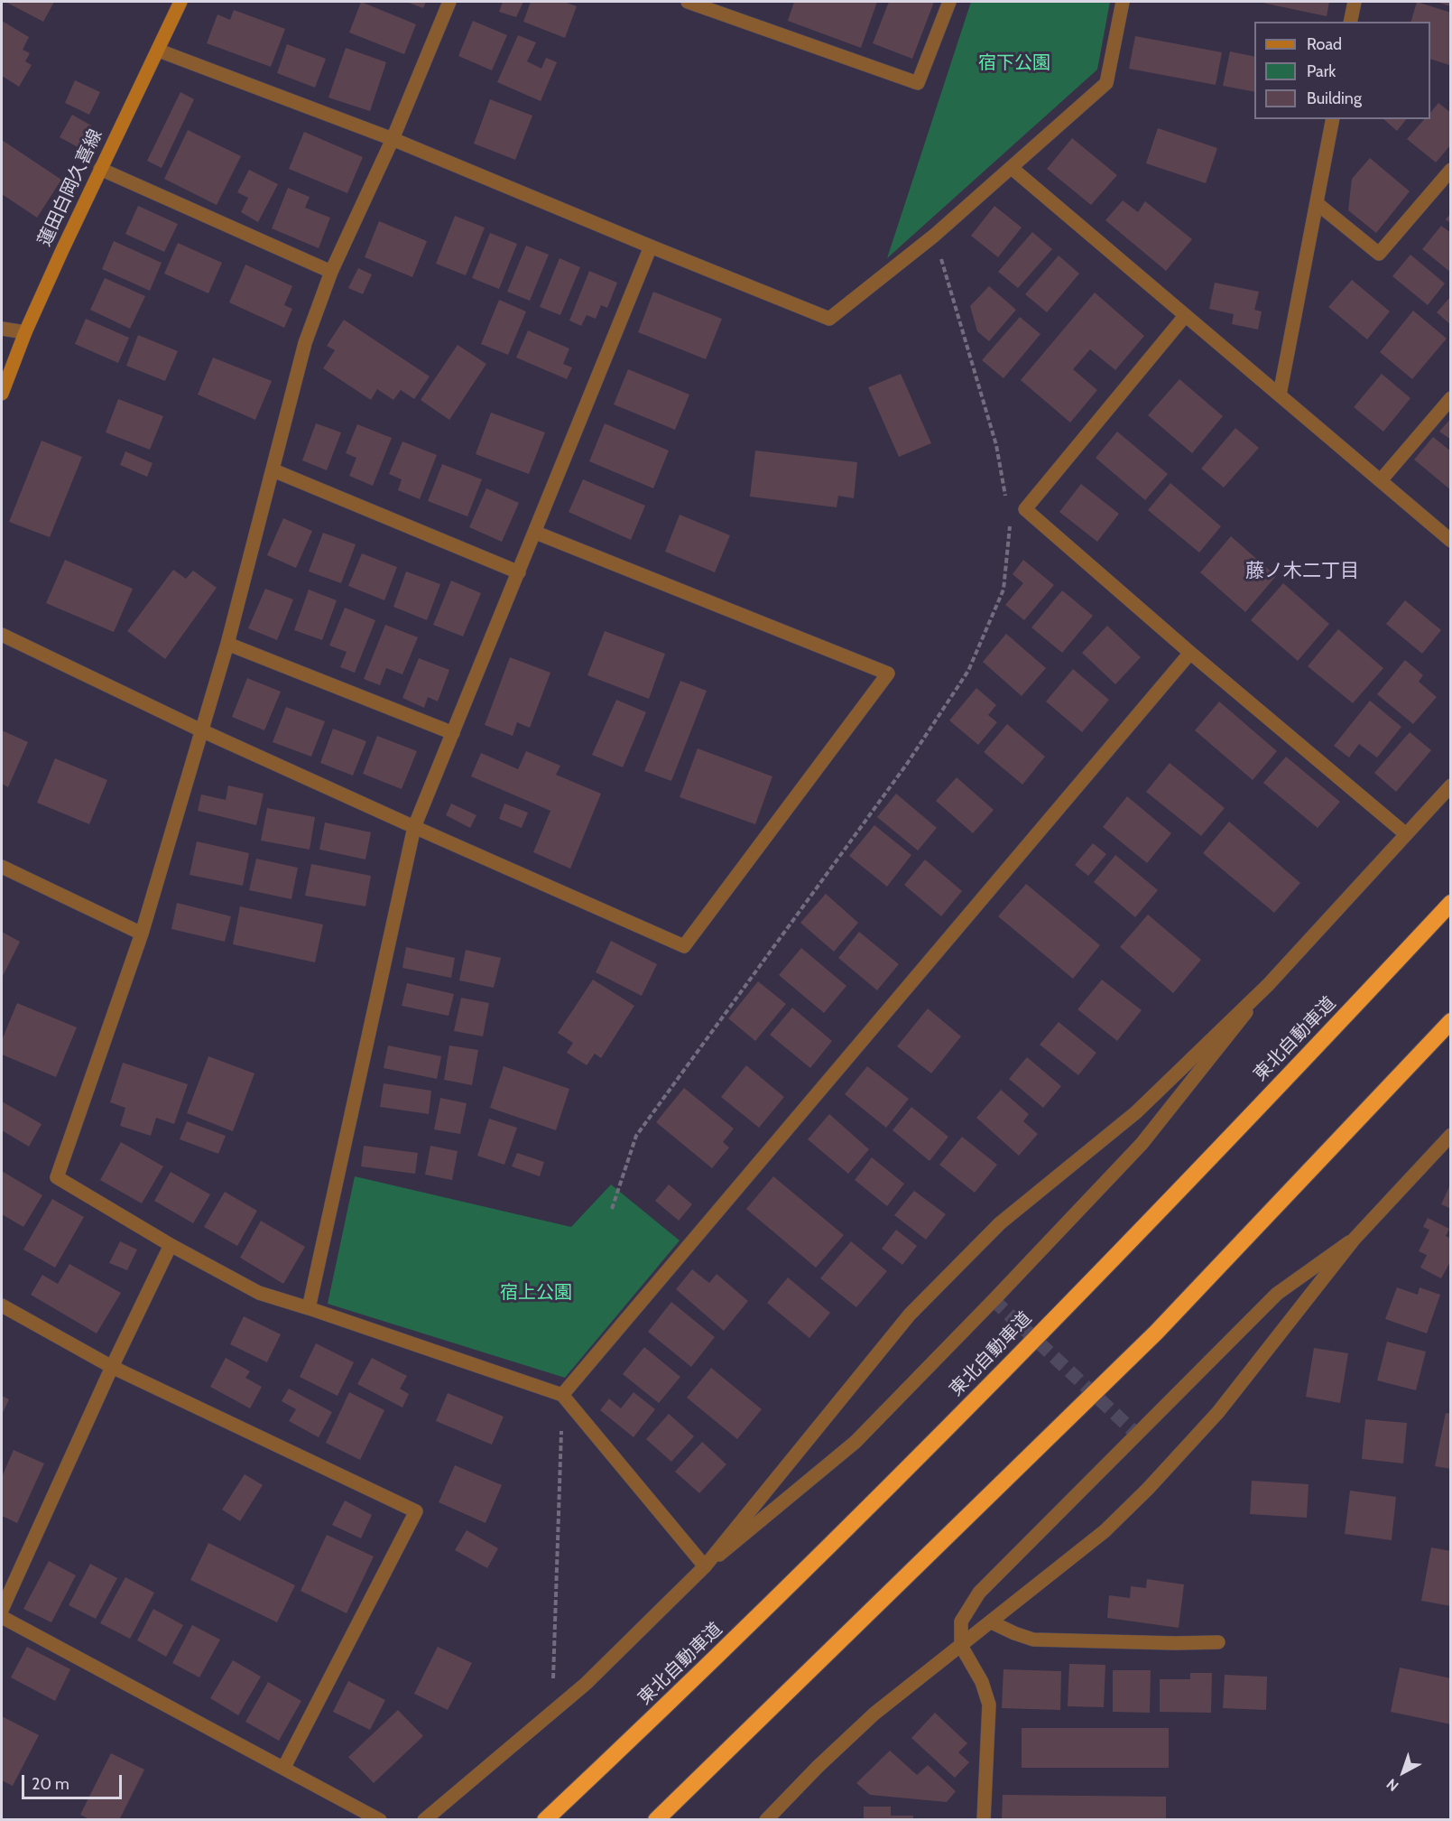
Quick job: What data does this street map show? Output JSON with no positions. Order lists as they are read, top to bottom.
{
  "streets": {
    "highway": ["東北自動車道"],
    "main road": ["蓮田白岡久喜線"]
  },
  "districts": ["藤ノ木二丁目"],
  "parks": ["宿下公園", "宿上公園"],
  "legend": ["Road", "Park", "Building"],
  "scale_bar": "20 m",
  "north": "bottom left"
}
